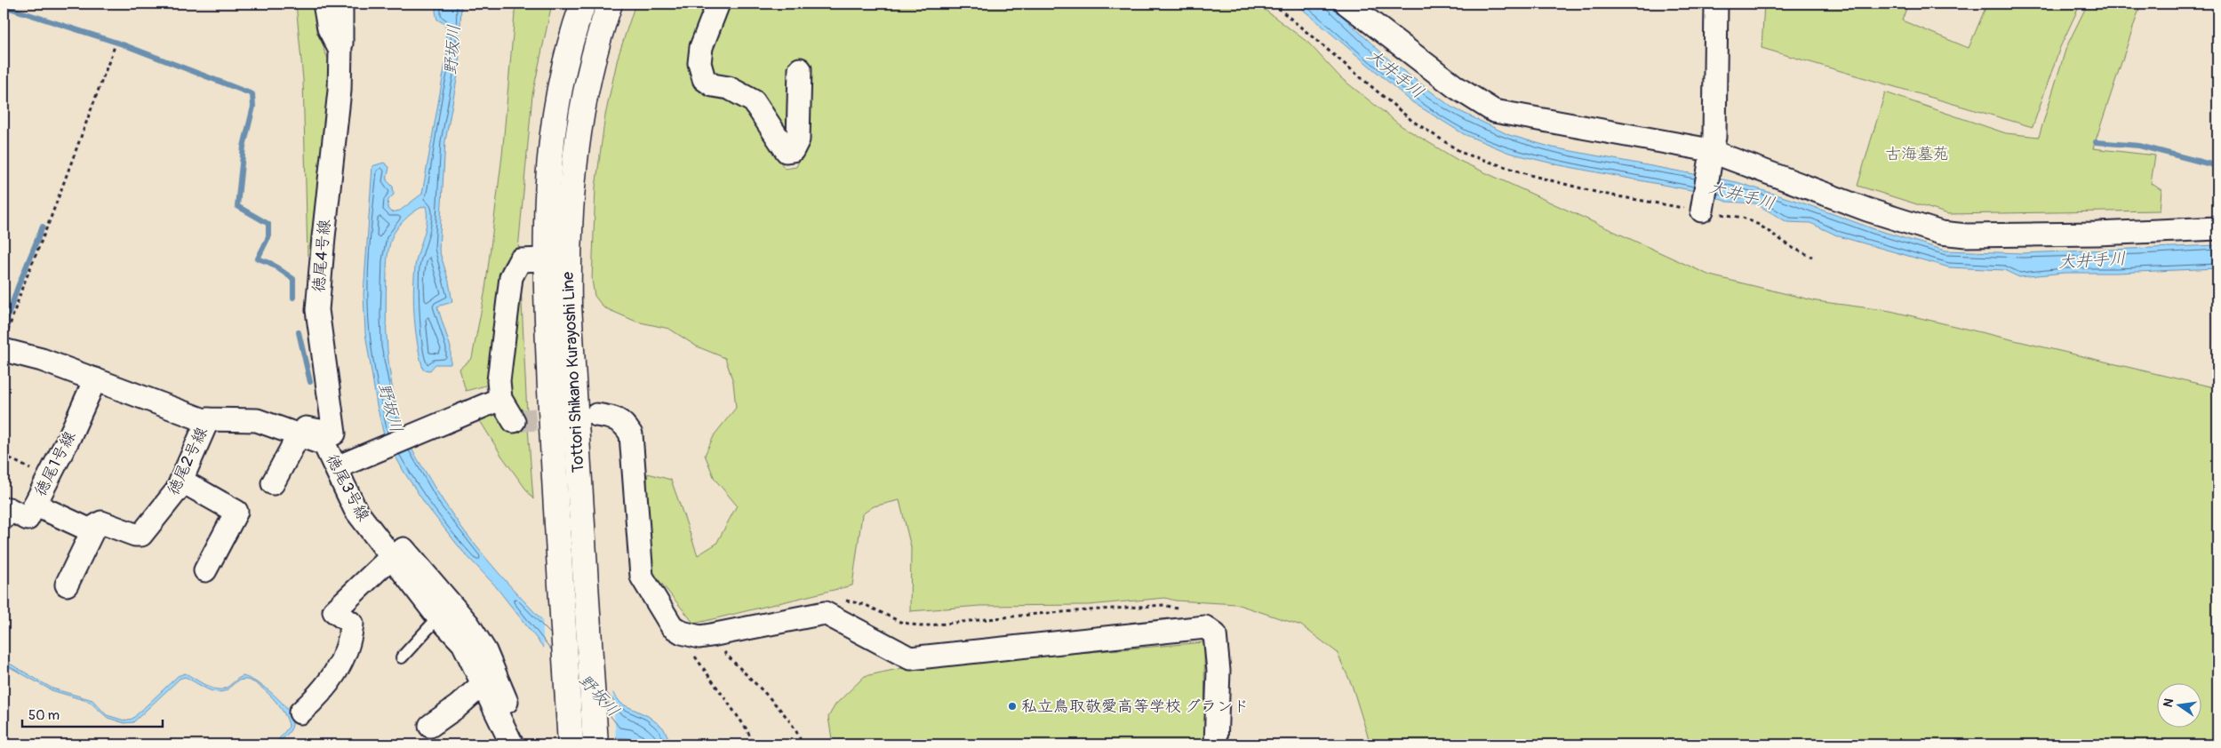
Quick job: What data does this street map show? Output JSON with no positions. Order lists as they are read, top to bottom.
{
  "streets": {
    "main road": ["Tottori Shikano Kurayoshi Line"],
    "street": [
      "徳尾4号線",
      "徳尾2号線",
      "徳尾1号線",
      "徳尾3号線"
    ]
  },
  "crossings": [
    ["徳尾2号線", "徳尾3号線"],
    ["徳尾1号線", "徳尾3号線"]
  ],
  "water": ["野坂川", "大井手川"],
  "parks": ["古海墓苑"],
  "places": ["私立鳥取敬愛高等学校 グランド"],
  "scale_bar": "50 m",
  "north": "left"
}
